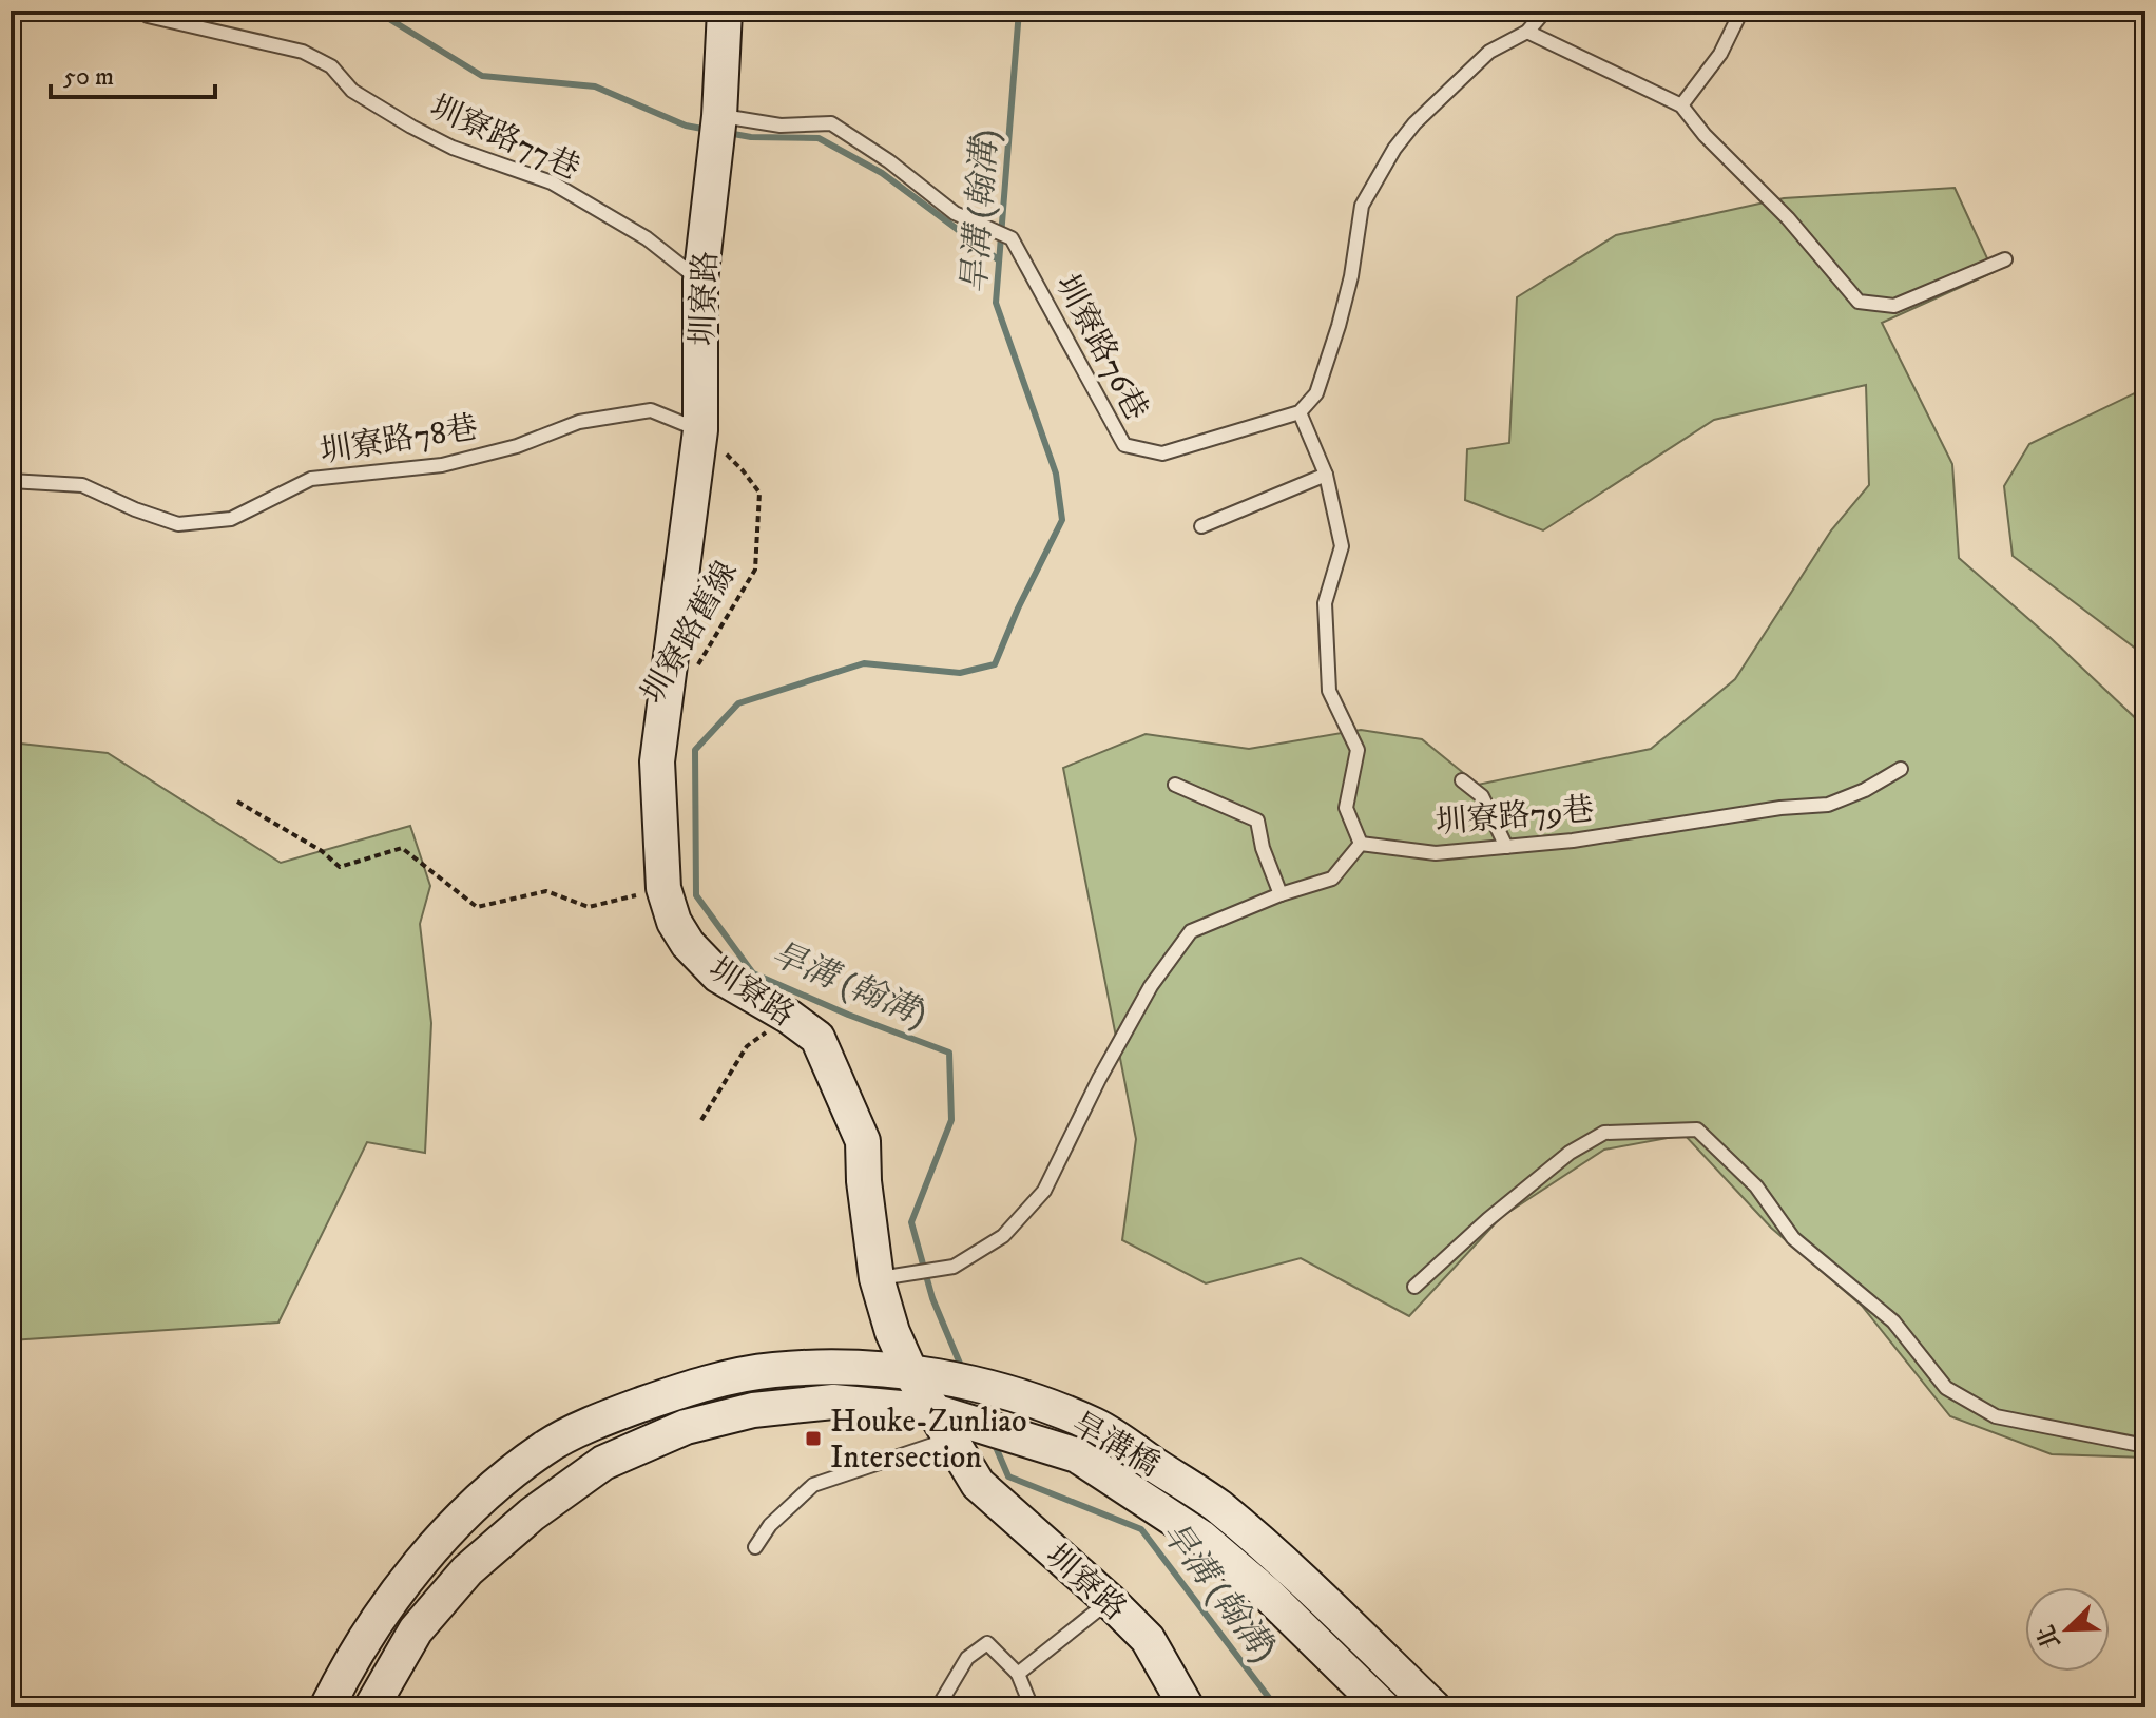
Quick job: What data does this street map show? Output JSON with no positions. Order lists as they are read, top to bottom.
{
  "streets": {
    "street": ["圳寮路", "旱溝橋"],
    "lane": [
      "圳寮路77巷",
      "圳寮路76巷",
      "圳寮路78巷",
      "圳寮路79巷"
    ],
    "path": ["圳寮路舊線"]
  },
  "crossings": [
    ["圳寮路77巷", "圳寮路"],
    ["圳寮路", "圳寮路76巷"],
    ["圳寮路", "圳寮路78巷"],
    ["圳寮路", "圳寮路舊線"],
    ["圳寮路", "旱溝橋"],
    ["圳寮路78巷", "圳寮路舊線"]
  ],
  "water": ["旱溝 (翰溝)"],
  "places": {
    "transit": ["Houke-Zunliao Intersection"]
  },
  "scale_bar": "50 m",
  "north": "bottom left"
}
